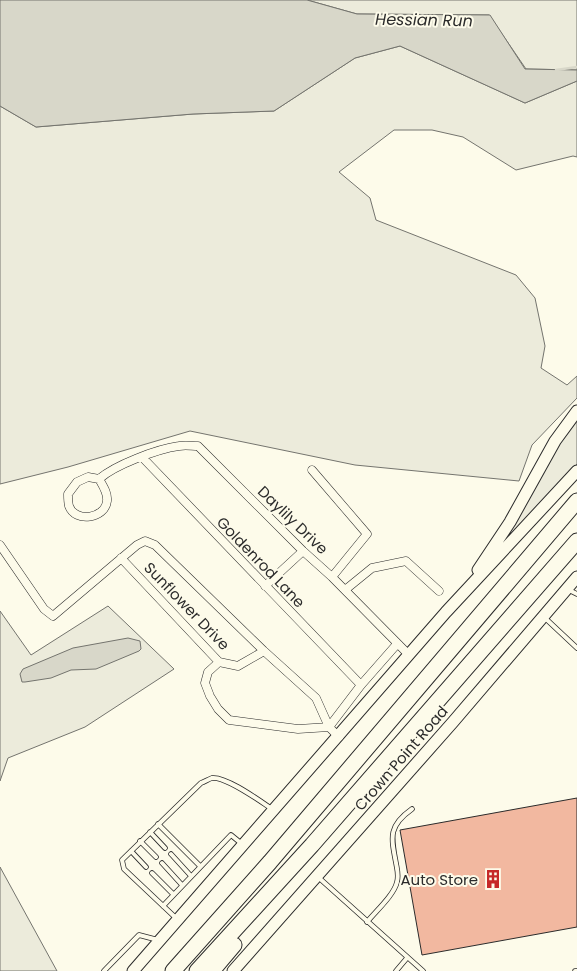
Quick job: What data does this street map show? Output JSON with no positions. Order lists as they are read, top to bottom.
{
  "streets": {
    "main road": ["Crown Point Road"],
    "street": ["Daylily Drive", "Goldenrod Lane", "Sunflower Drive"]
  },
  "crossings": [
    ["Daylily Drive", "Goldenrod Lane"]
  ],
  "water": ["Hessian Run"],
  "places": {
    "building": ["Auto Store"]
  }
}
